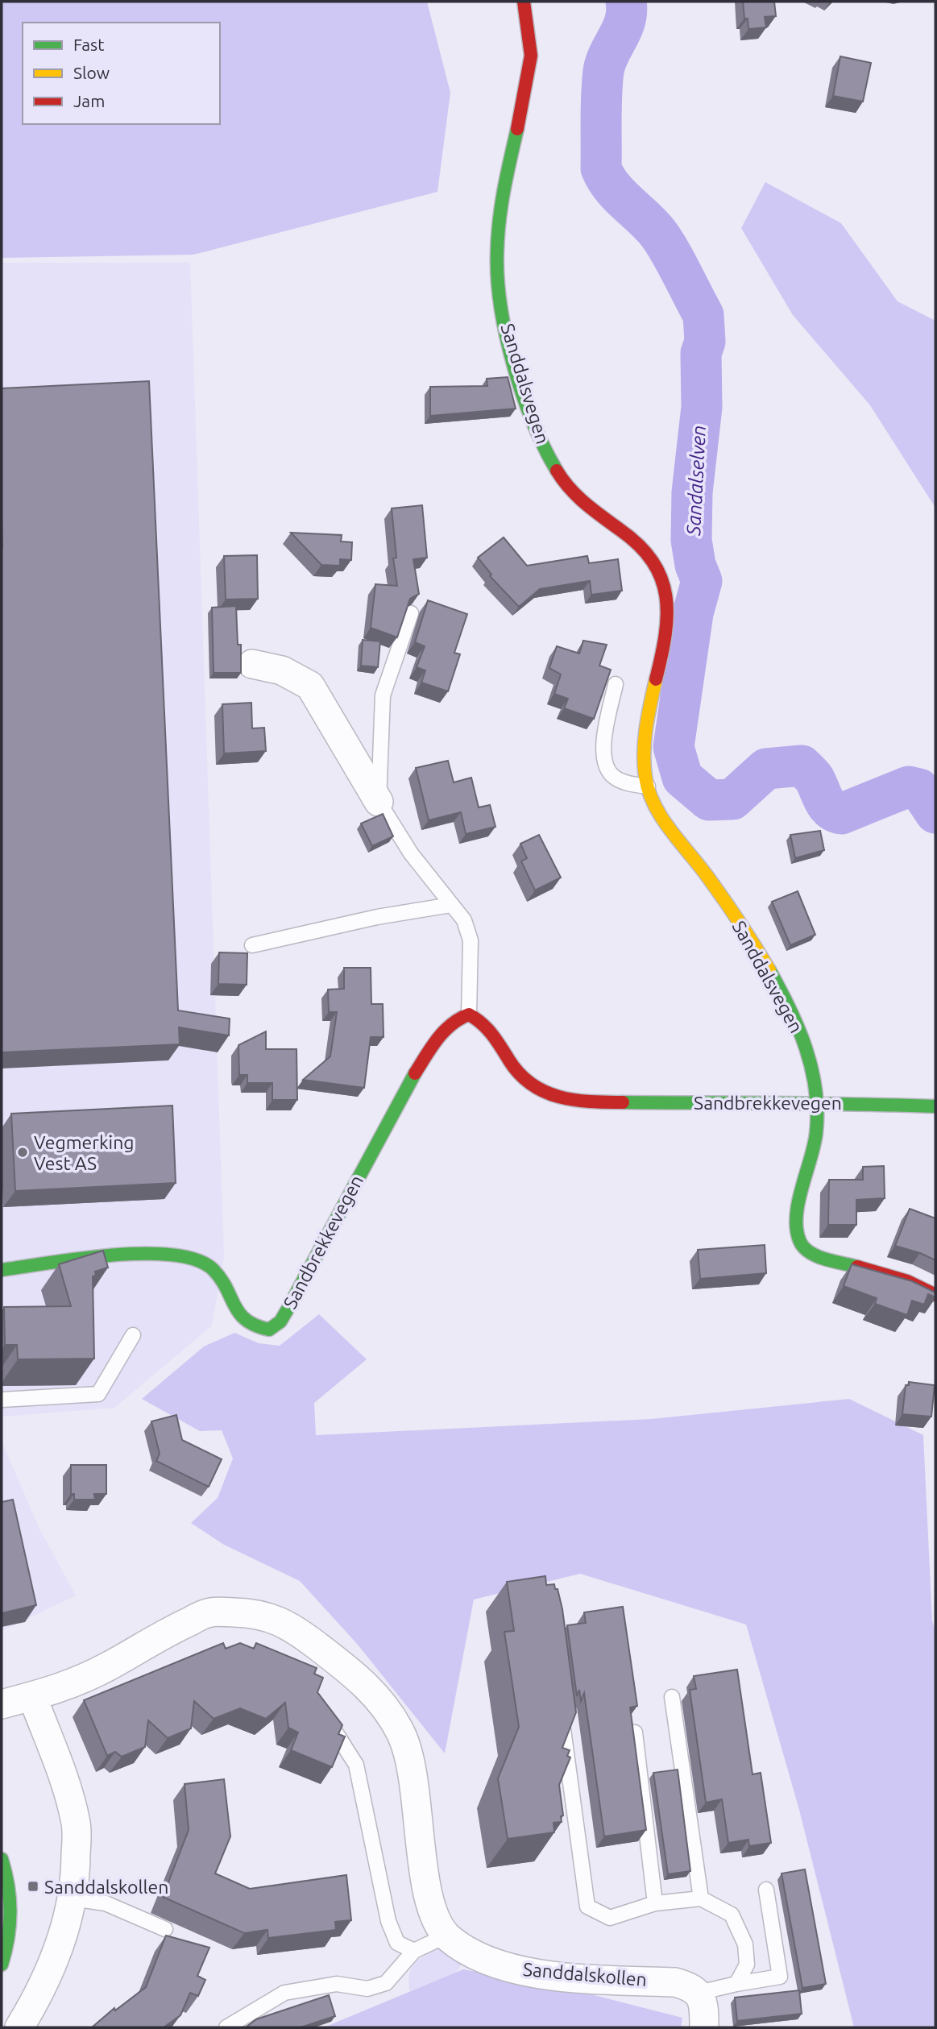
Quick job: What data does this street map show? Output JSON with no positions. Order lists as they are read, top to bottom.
{
  "streets": {
    "street": ["Sanddalsvegen", "Sandbrekkevegen", "Sanddalskollen"]
  },
  "crossings": [
    ["Sanddalsvegen", "Sandbrekkevegen"]
  ],
  "water": ["Sandalselven"],
  "places": {
    "other": ["Vegmerking Vest AS"],
    "transit": ["Sanddalskollen"]
  },
  "legend": ["Fast", "Slow", "Jam"]
}
